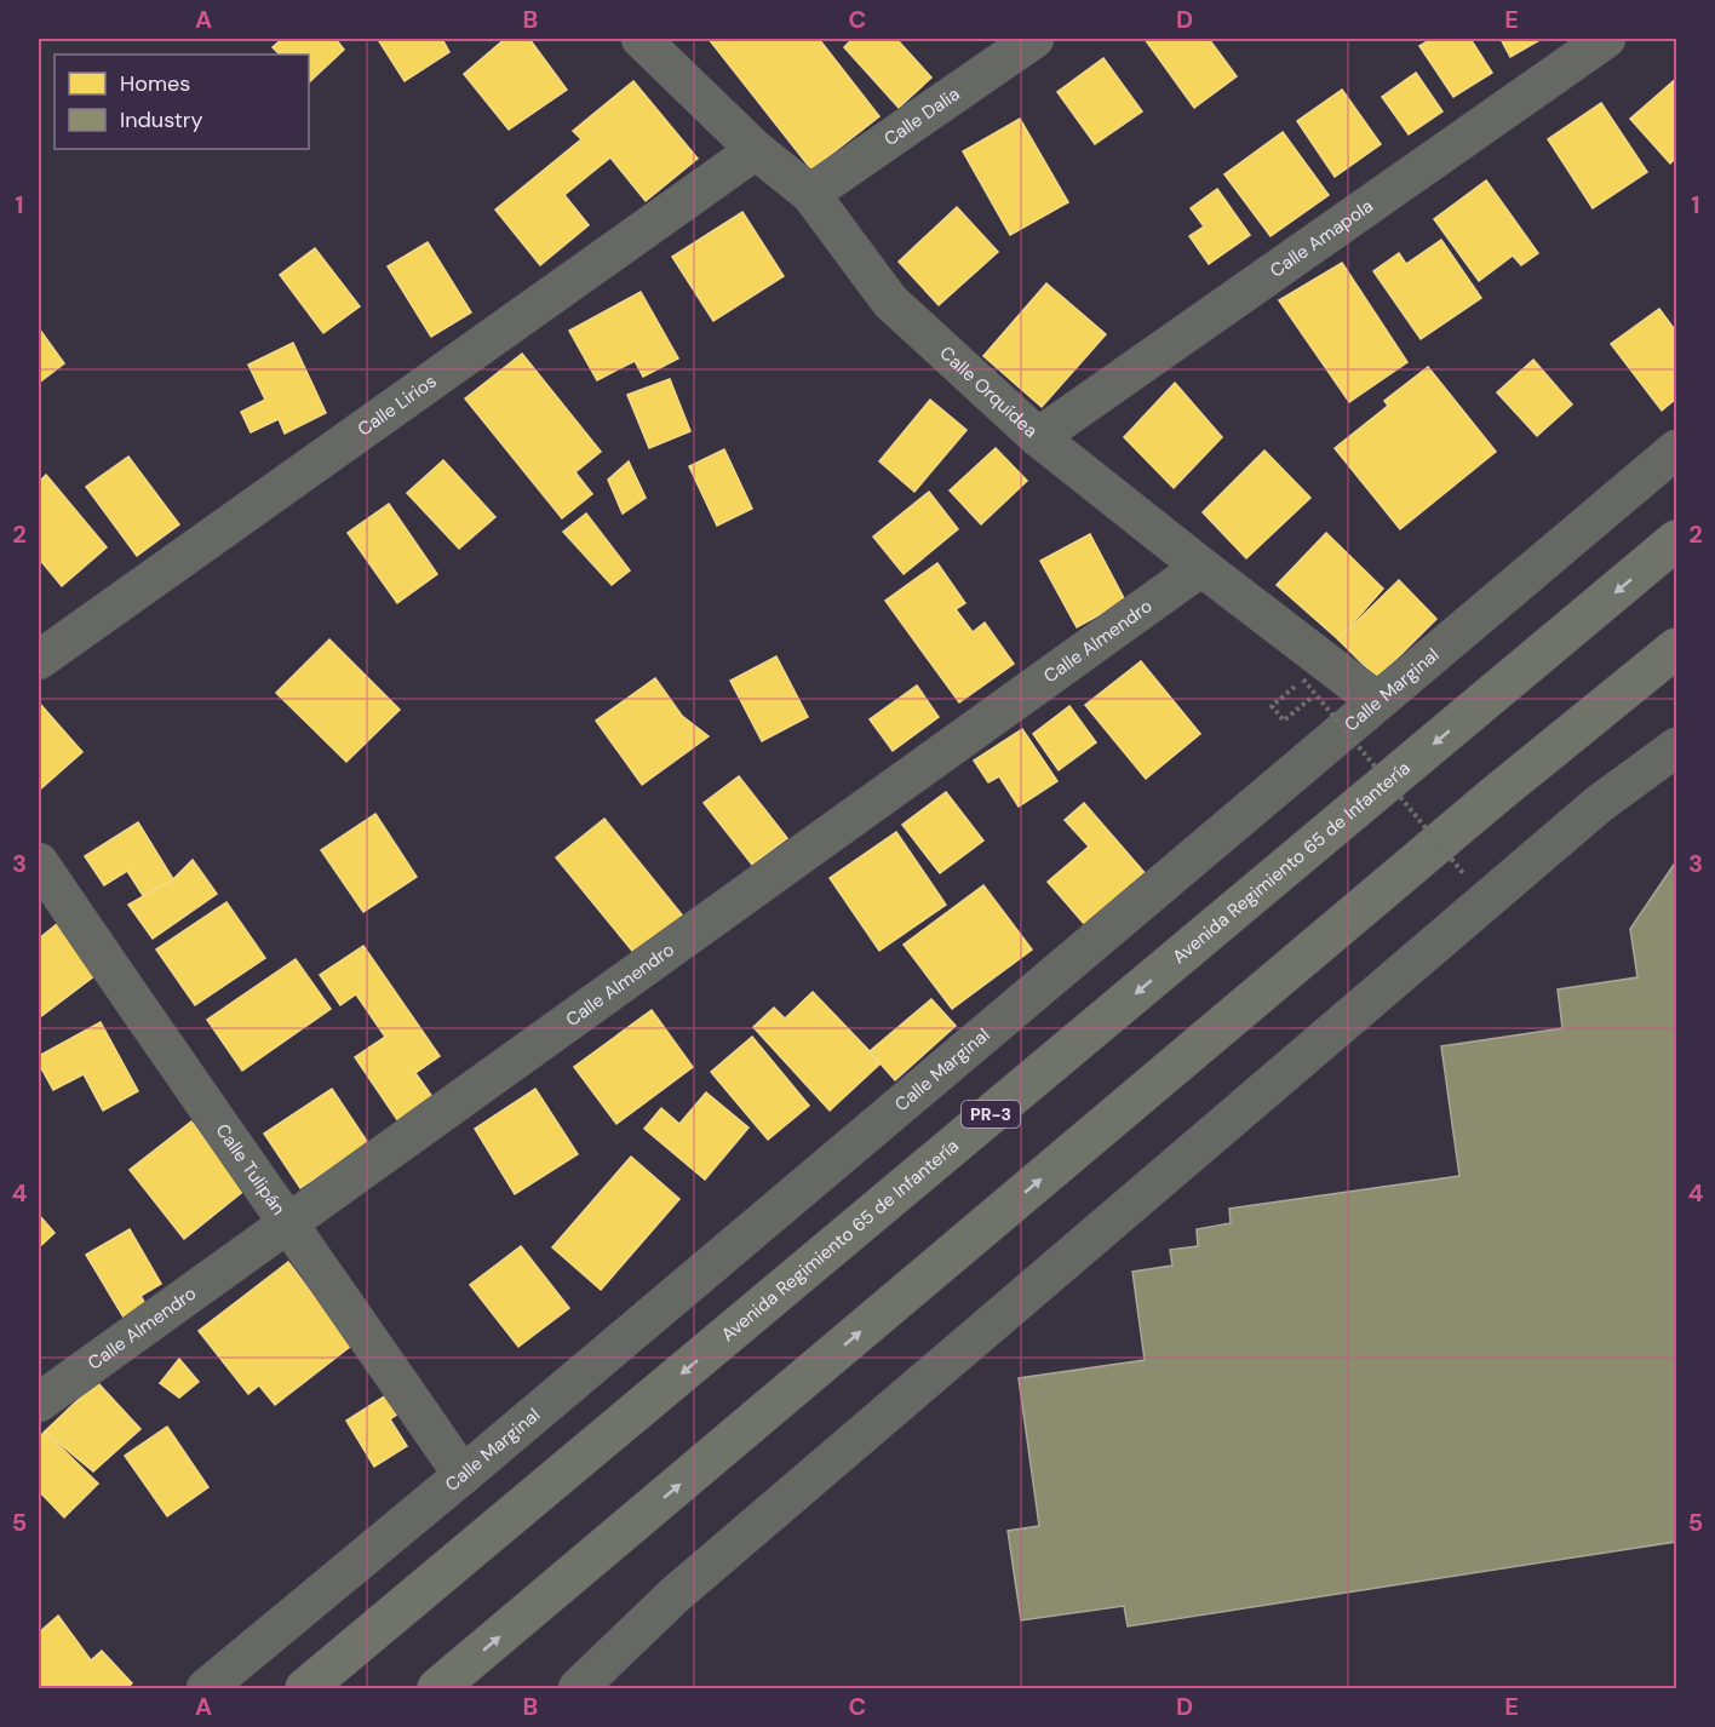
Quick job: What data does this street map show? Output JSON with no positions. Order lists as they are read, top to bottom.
{
  "streets": {
    "main road": ["Avenida Regimiento 65 de Infantería", "PR-3"],
    "street": [
      "Calle Dalia",
      "Calle Amapola",
      "Calle Orquídea",
      "Calle Lirios",
      "Calle Almendro",
      "Calle Marginal",
      "Calle Tulipán"
    ]
  },
  "crossings": [
    ["Calle Dalia", "Calle Orquídea"],
    ["Calle Amapola", "Calle Orquídea"],
    ["Calle Orquídea", "Calle Lirios"],
    ["Calle Orquídea", "Calle Almendro"],
    ["Calle Orquídea", "Calle Marginal"],
    ["Calle Almendro", "Calle Tulipán"],
    ["Calle Marginal", "Calle Tulipán"]
  ],
  "legend": ["Homes", "Industry"],
  "grid": {
    "columns": [
      "A",
      "B",
      "C",
      "D",
      "E"
    ],
    "rows": [
      "1",
      "2",
      "3",
      "4",
      "5"
    ]
  }
}
